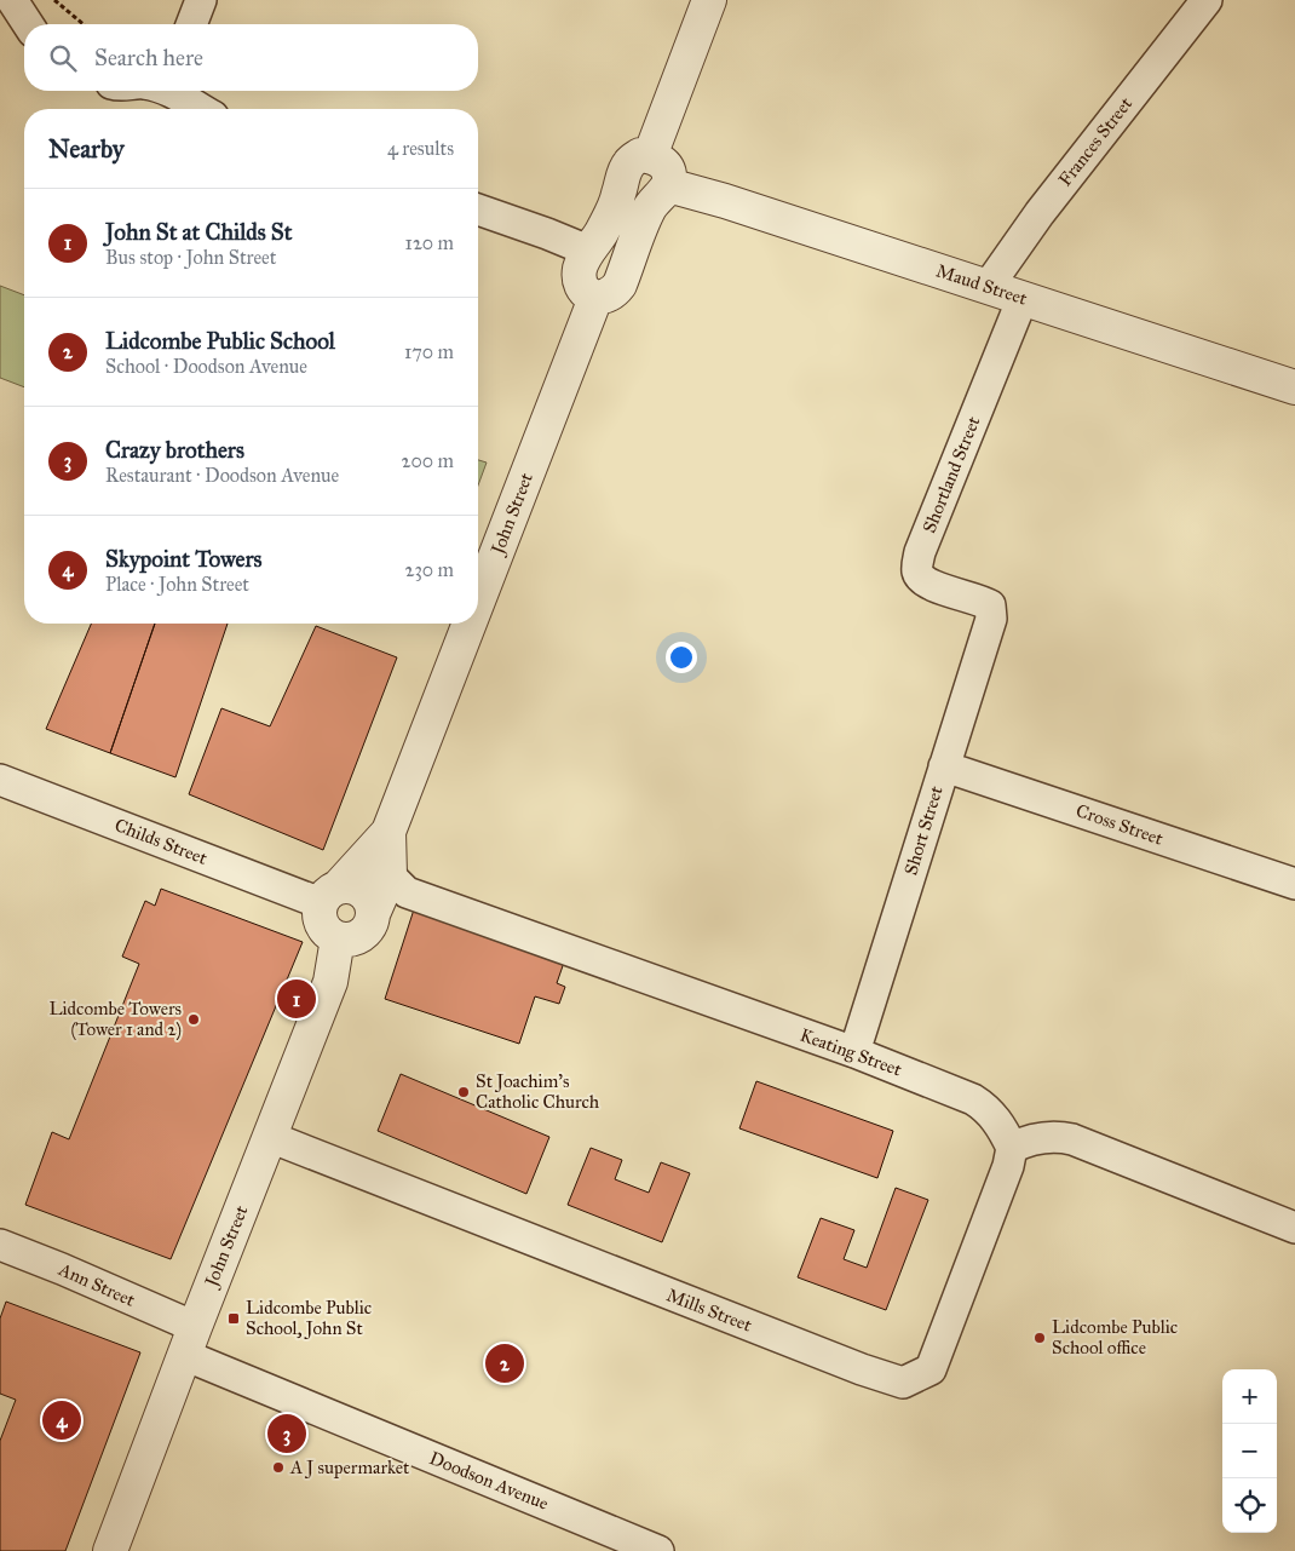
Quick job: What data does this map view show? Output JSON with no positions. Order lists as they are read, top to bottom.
{
  "streets": {
    "street": [
      "Frances Street",
      "Maud Street",
      "Shortland Street",
      "John Street",
      "Cross Street",
      "Short Street",
      "Childs Street",
      "Keating Street",
      "Ann Street",
      "Mills Street",
      "Doodson Avenue"
    ]
  },
  "crossings": [
    ["Frances Street", "Maud Street"],
    ["Maud Street", "Shortland Street"],
    ["Shortland Street", "Short Street"],
    ["John Street", "Childs Street"],
    ["John Street", "Keating Street"],
    ["John Street", "Ann Street"],
    ["John Street", "Mills Street"],
    ["John Street", "Doodson Avenue"],
    ["Cross Street", "Short Street"],
    ["Short Street", "Keating Street"],
    ["Keating Street", "Mills Street"],
    ["Ann Street", "Doodson Avenue"]
  ],
  "places": {
    "other": [
      "Lidcombe Towers (Tower 1 and 2)",
      "St Joachim’s Catholic Church",
      "Lidcombe Public School office",
      "A J supermarket"
    ],
    "transit": ["Lidcombe Public School, John St"]
  },
  "page": {
    "search": "Search here",
    "heading": ["Nearby", "4 results"],
    "list": [
      {
        "mark": "1",
        "name": "John St at Childs St",
        "note": "Bus stop · John Street",
        "value": "120 m"
      },
      {
        "mark": "2",
        "name": "Lidcombe Public School",
        "note": "School · Doodson Avenue",
        "value": "170 m"
      },
      {
        "mark": "3",
        "name": "Crazy brothers",
        "note": "Restaurant · Doodson Avenue",
        "value": "200 m"
      },
      {
        "mark": "4",
        "name": "Skypoint Towers",
        "note": "Place · John Street",
        "value": "230 m"
      }
    ],
    "pins": [
      "1",
      "2",
      "4",
      "3"
    ],
    "map_buttons": ["+", "−"]
  }
}
